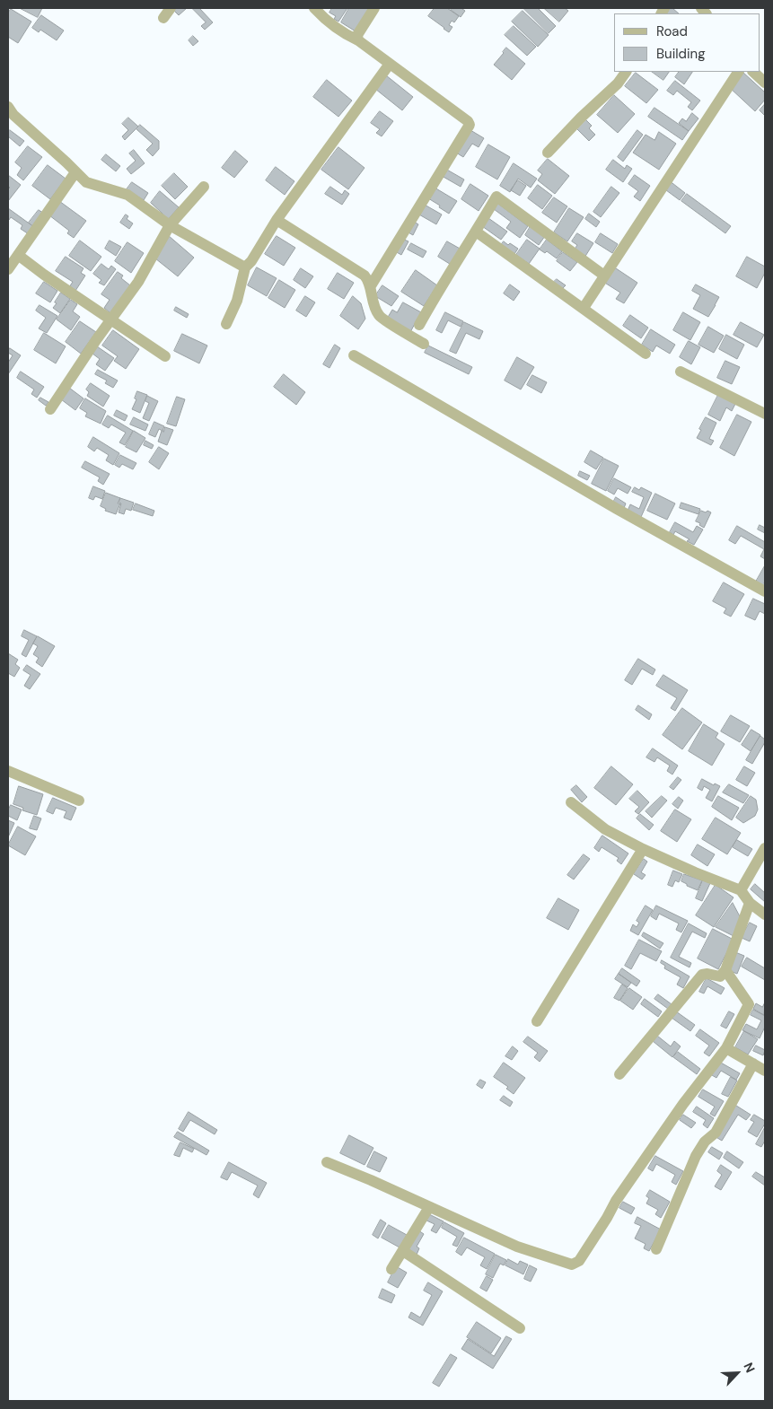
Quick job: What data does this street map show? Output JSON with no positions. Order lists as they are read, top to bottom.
{
  "legend": ["Road", "Building"],
  "north": "top right"
}
